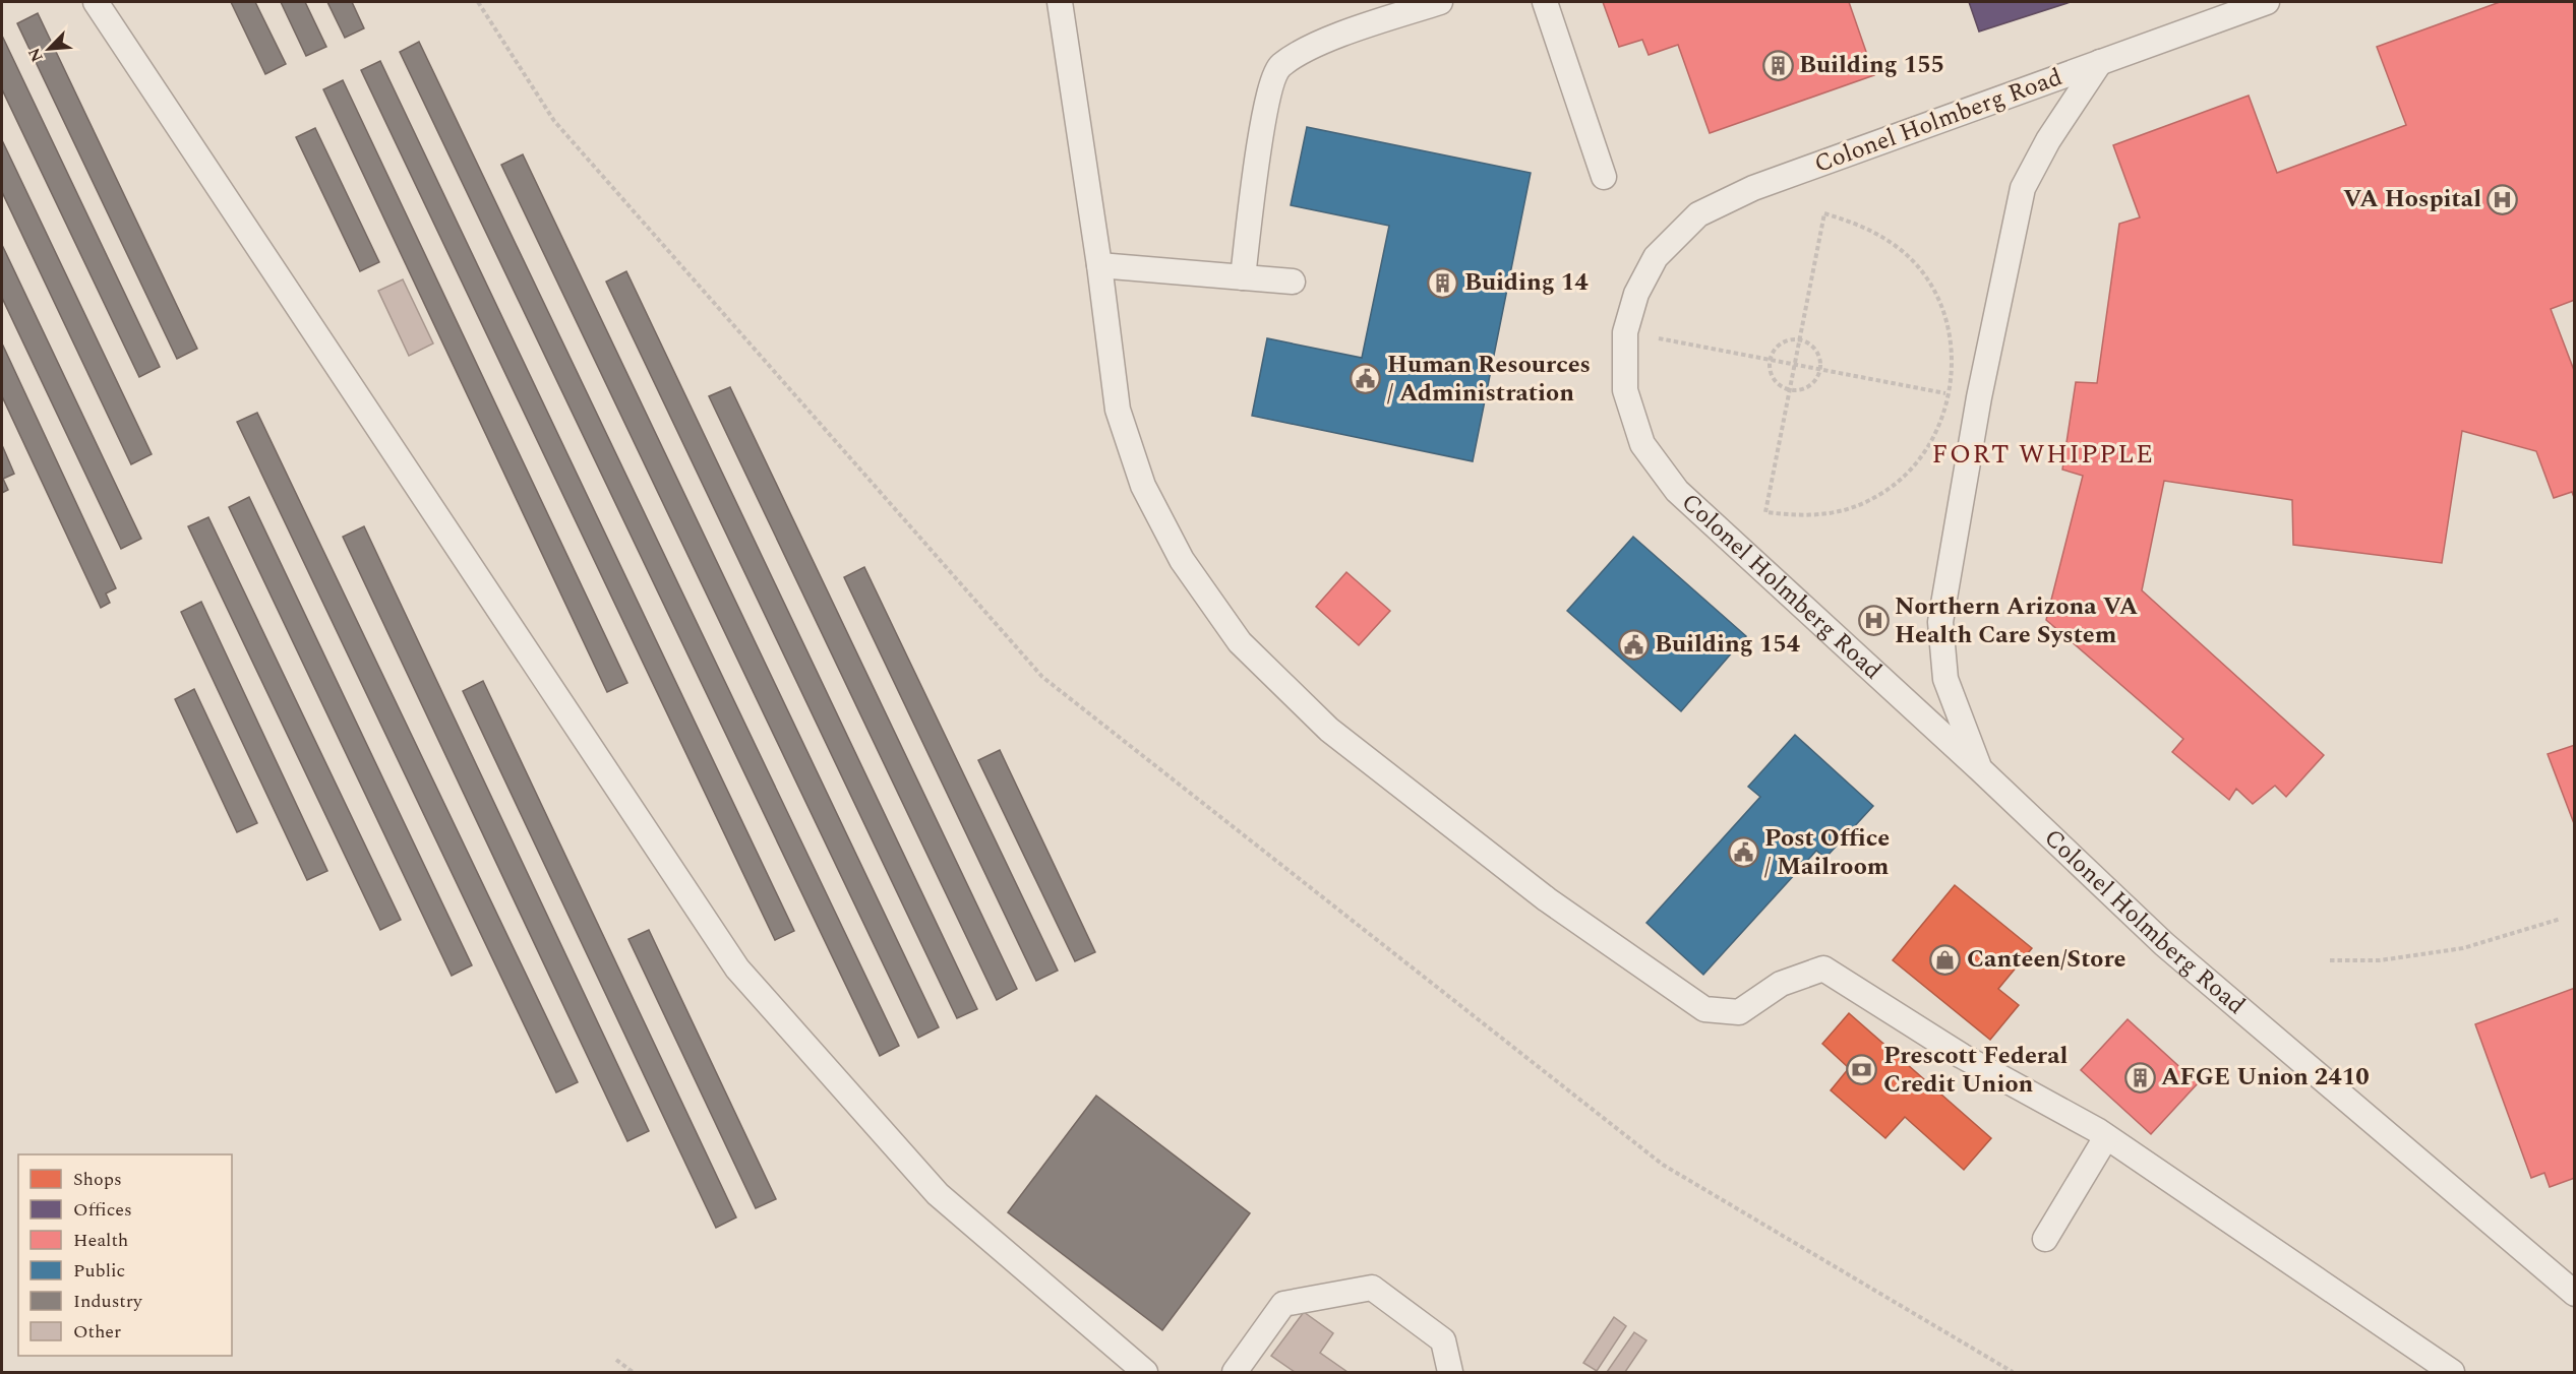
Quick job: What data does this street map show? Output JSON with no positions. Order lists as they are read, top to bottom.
{
  "streets": {
    "lane": ["Colonel Holmberg Road"]
  },
  "districts": ["FORT WHIPPLE"],
  "places": {
    "building": ["Building 155", "Buiding 14", "AFGE Union 2410"],
    "hospital": ["VA Hospital", "Northern Arizona VA Health Care System"],
    "public building": ["Human Resources / Administration", "Building 154", "Post Office / Mailroom"],
    "shop": ["Canteen/Store"],
    "bank": ["Prescott Federal Credit Union"]
  },
  "legend": [
    "Shops",
    "Offices",
    "Health",
    "Public",
    "Industry",
    "Other"
  ],
  "north": "bottom left"
}
